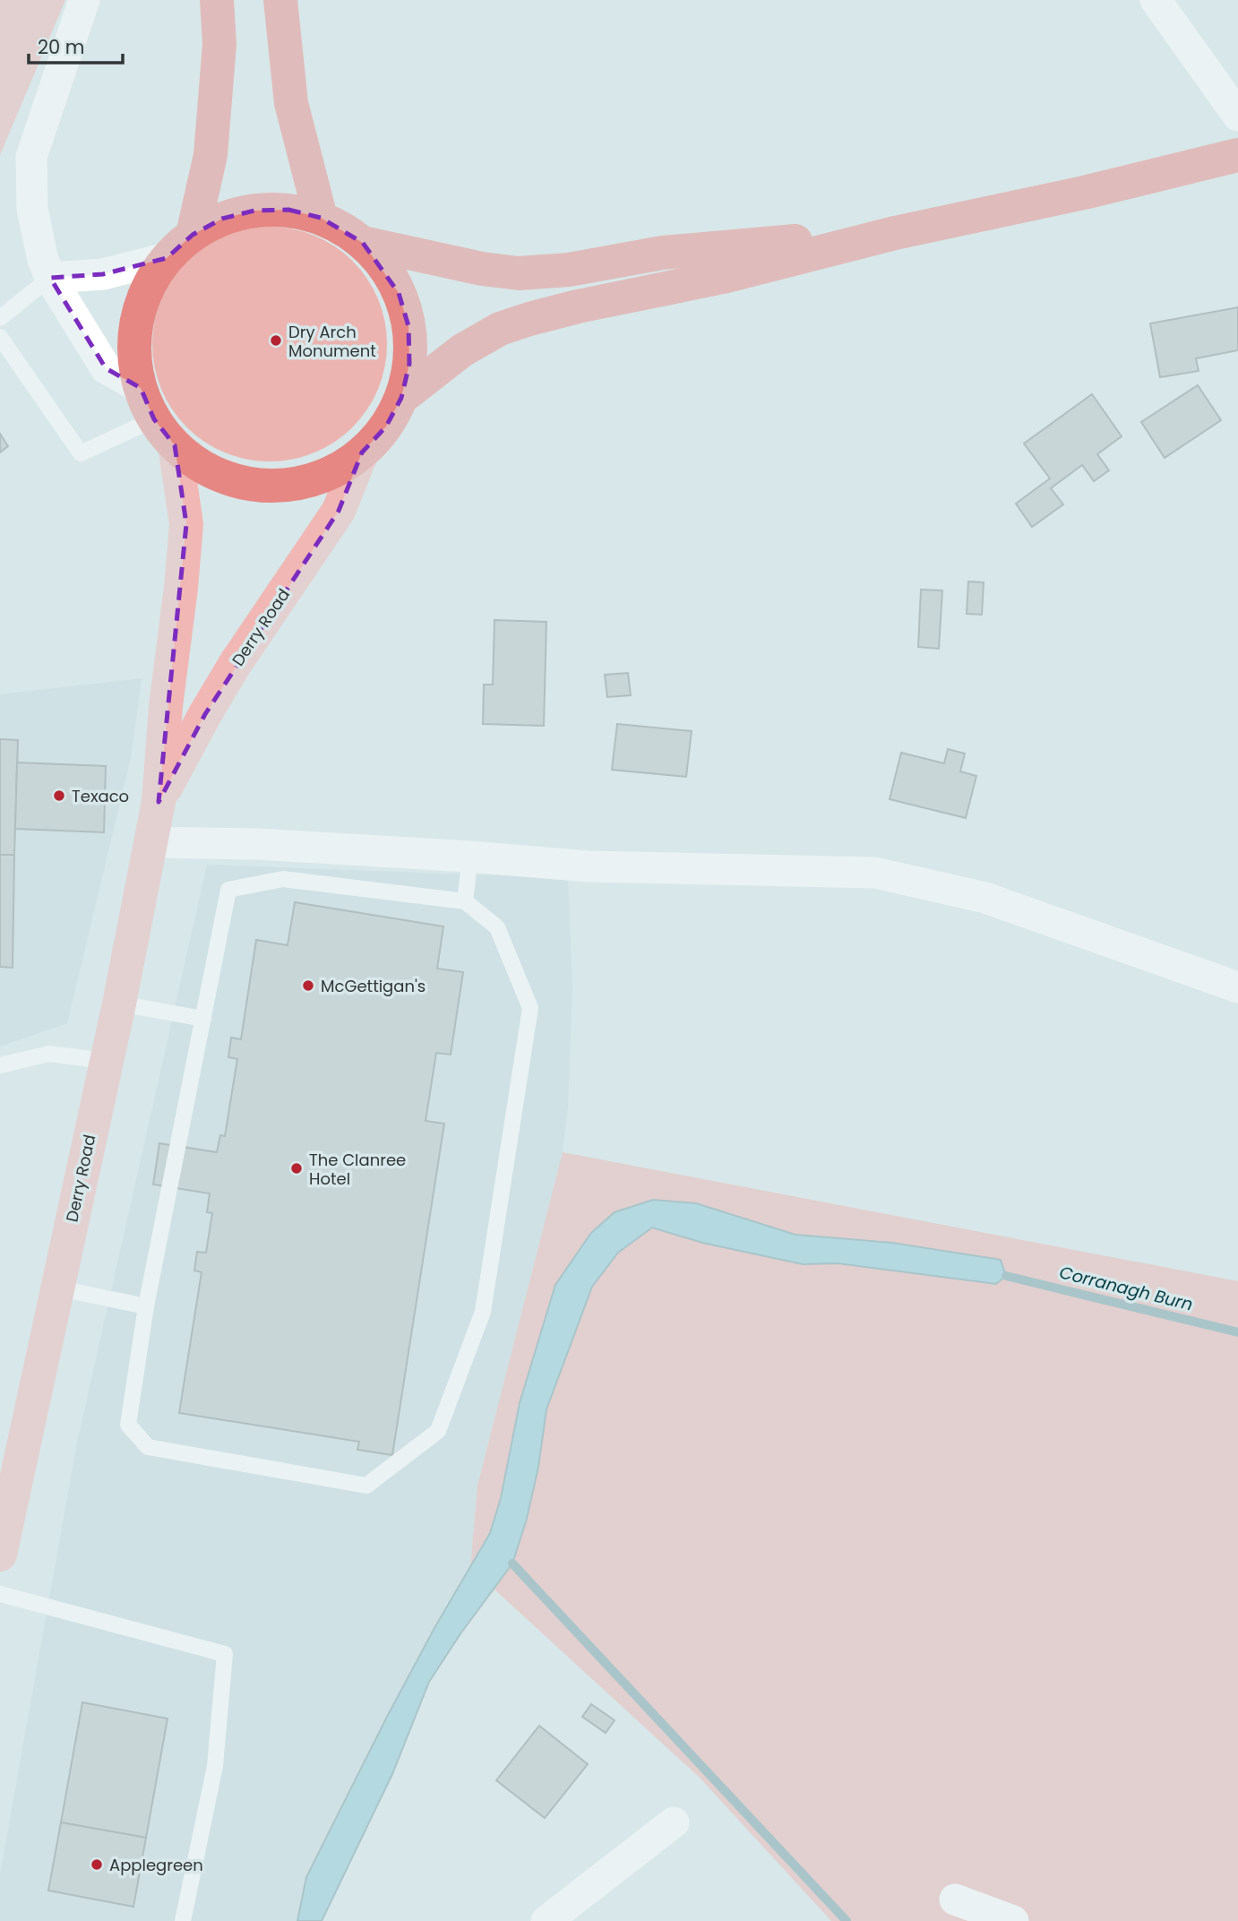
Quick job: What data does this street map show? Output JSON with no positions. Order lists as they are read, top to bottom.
{
  "streets": {
    "main road": ["Derry Road"]
  },
  "water": ["Corranagh Burn"],
  "places": [
    "Dry Arch Monument",
    "Texaco",
    "McGettigan's",
    "The Clanree Hotel",
    "Applegreen"
  ],
  "scale_bar": "20 m"
}
